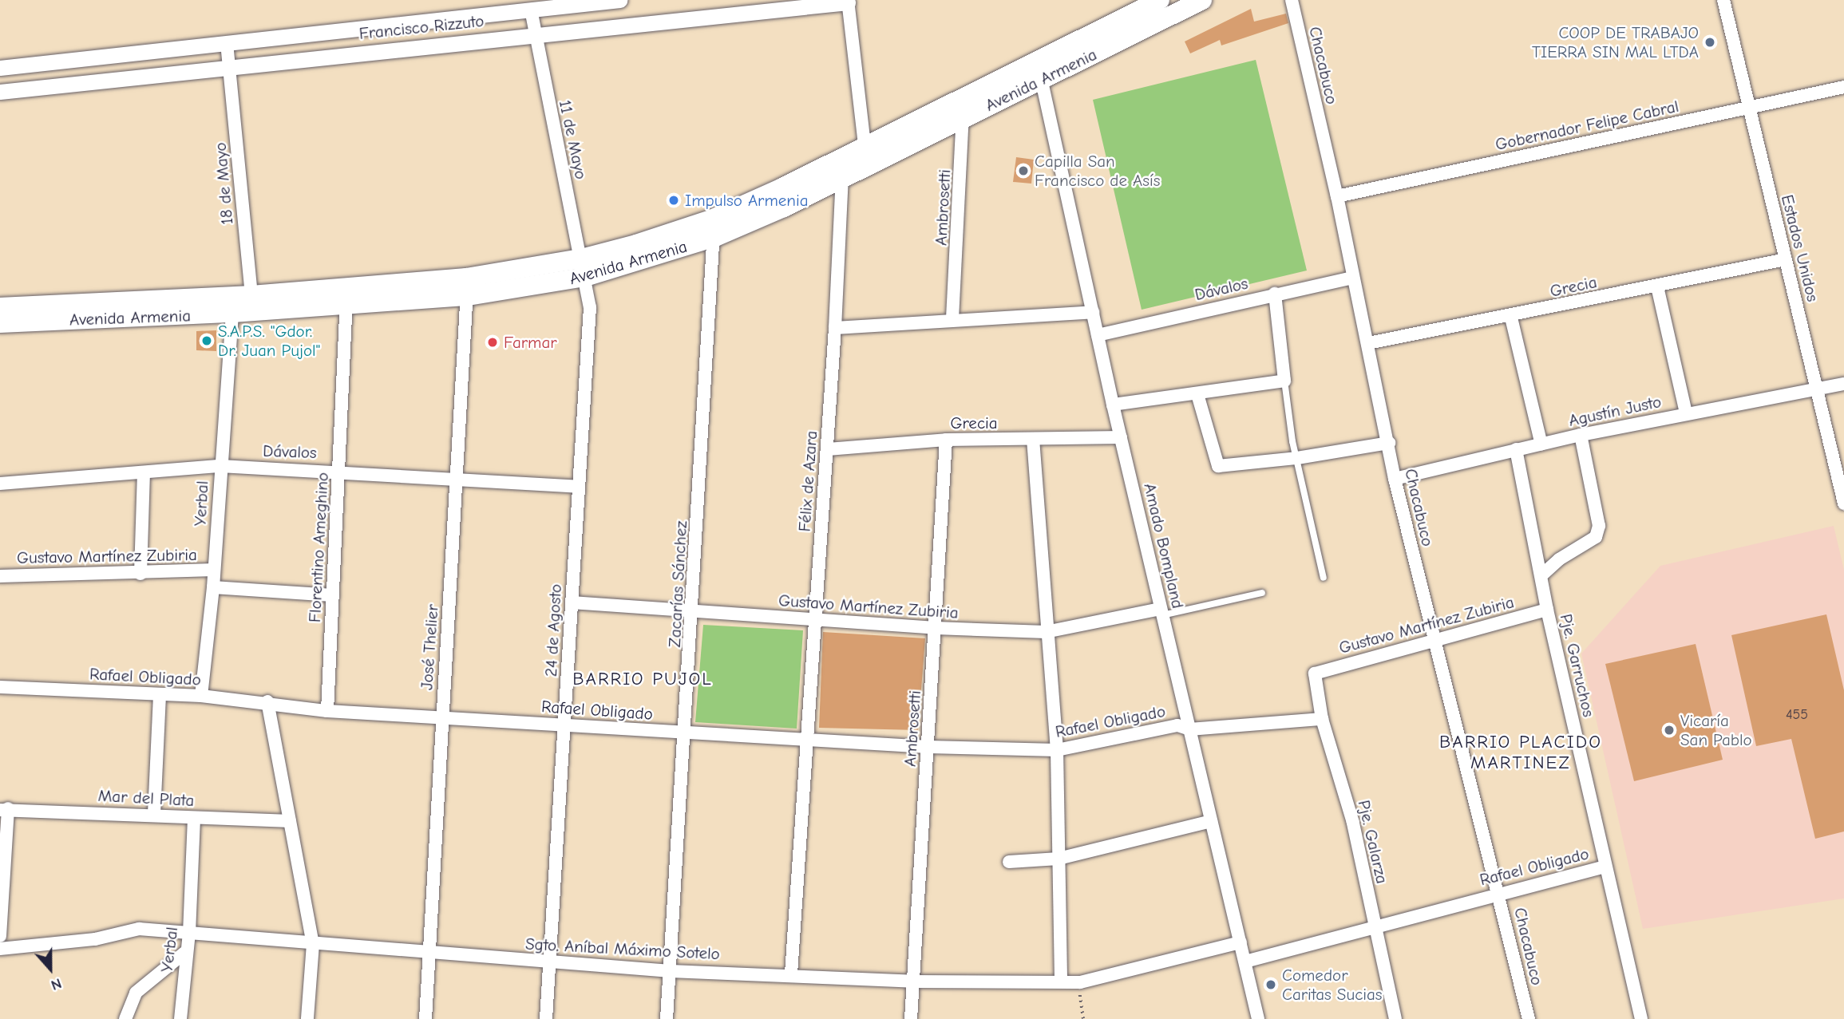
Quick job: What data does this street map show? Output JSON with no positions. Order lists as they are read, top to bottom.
{
  "streets": {
    "main road": ["Avenida Armenia"],
    "street": [
      "Francisco Rizzuto",
      "Chacabuco",
      "Gobernador Felipe Cabral",
      "11 de Mayo",
      "18 de Mayo",
      "Ambrosetti",
      "Estados Unidos",
      "Grecia",
      "Dávalos",
      "Agustín Justo",
      "Félix de Azara",
      "Yerbal",
      "Amado Bompland",
      "Florentino Ameghino",
      "Gustavo Martínez Zubiria",
      "Zacarías Sánchez",
      "24 de Agosto",
      "José Thelier",
      "Pje. Garruchos",
      "Rafael Obligado",
      "Mar del Plata",
      "Pje. Galarza",
      "Sgto. Aníbal Máximo Sotelo"
    ]
  },
  "crossings": [
    ["Francisco Rizzuto", "11 de Mayo"],
    ["Francisco Rizzuto", "18 de Mayo"],
    ["Chacabuco", "Gobernador Felipe Cabral"],
    ["Chacabuco", "Grecia"],
    ["Chacabuco", "Dávalos"],
    ["Chacabuco", "Agustín Justo"],
    ["Chacabuco", "Gustavo Martínez Zubiria"],
    ["Chacabuco", "Rafael Obligado"],
    ["Avenida Armenia", "11 de Mayo"],
    ["Avenida Armenia", "18 de Mayo"],
    ["Avenida Armenia", "Ambrosetti"],
    ["Avenida Armenia", "Félix de Azara"],
    ["Avenida Armenia", "Yerbal"],
    ["Avenida Armenia", "Amado Bompland"],
    ["Avenida Armenia", "Florentino Ameghino"],
    ["Avenida Armenia", "Zacarías Sánchez"],
    ["Avenida Armenia", "24 de Agosto"],
    ["Avenida Armenia", "José Thelier"],
    ["Gobernador Felipe Cabral", "Estados Unidos"],
    ["11 de Mayo", "24 de Agosto"],
    ["Ambrosetti", "Grecia"],
    ["Ambrosetti", "Gustavo Martínez Zubiria"],
    ["Ambrosetti", "Rafael Obligado"],
    ["Ambrosetti", "Sgto. Aníbal Máximo Sotelo"],
    ["Estados Unidos", "Grecia"],
    ["Estados Unidos", "Agustín Justo"],
    ["Grecia", "Félix de Azara"],
    ["Grecia", "Amado Bompland"],
    ["Dávalos", "Yerbal"],
    ["Dávalos", "Amado Bompland"],
    ["Dávalos", "Florentino Ameghino"],
    ["Dávalos", "24 de Agosto"],
    ["Dávalos", "José Thelier"],
    ["Agustín Justo", "Pje. Garruchos"],
    ["Félix de Azara", "Gustavo Martínez Zubiria"],
    ["Félix de Azara", "Rafael Obligado"],
    ["Félix de Azara", "Sgto. Aníbal Máximo Sotelo"],
    ["Yerbal", "Gustavo Martínez Zubiria"],
    ["Yerbal", "Rafael Obligado"],
    ["Yerbal", "Mar del Plata"],
    ["Yerbal", "Sgto. Aníbal Máximo Sotelo"],
    ["Amado Bompland", "Gustavo Martínez Zubiria"],
    ["Amado Bompland", "Rafael Obligado"],
    ["Amado Bompland", "Sgto. Aníbal Máximo Sotelo"],
    ["Florentino Ameghino", "Rafael Obligado"],
    ["Gustavo Martínez Zubiria", "Zacarías Sánchez"],
    ["Gustavo Martínez Zubiria", "24 de Agosto"],
    ["Gustavo Martínez Zubiria", "Pje. Garruchos"],
    ["Gustavo Martínez Zubiria", "Pje. Galarza"],
    ["Zacarías Sánchez", "Rafael Obligado"],
    ["Zacarías Sánchez", "Sgto. Aníbal Máximo Sotelo"],
    ["24 de Agosto", "Rafael Obligado"],
    ["24 de Agosto", "Sgto. Aníbal Máximo Sotelo"],
    ["José Thelier", "Rafael Obligado"],
    ["José Thelier", "Sgto. Aníbal Máximo Sotelo"],
    ["Pje. Garruchos", "Rafael Obligado"],
    ["Rafael Obligado", "Pje. Galarza"]
  ],
  "districts": ["BARRIO PUJOL", "BARRIO PLACIDO MARTINEZ"],
  "places": [
    "COOP DE TRABAJO TIERRA SIN MAL LTDA",
    "Capilla San Francisco de Asís",
    "Impulso Armenia",
    "S.A.P.S. \"Gdor. Dr. Juan Pujol\"",
    "Farmar",
    "Vicaría San Pablo",
    "Comedor Caritas Sucias"
  ],
  "house_numbers": ["455"],
  "north": "bottom"
}
